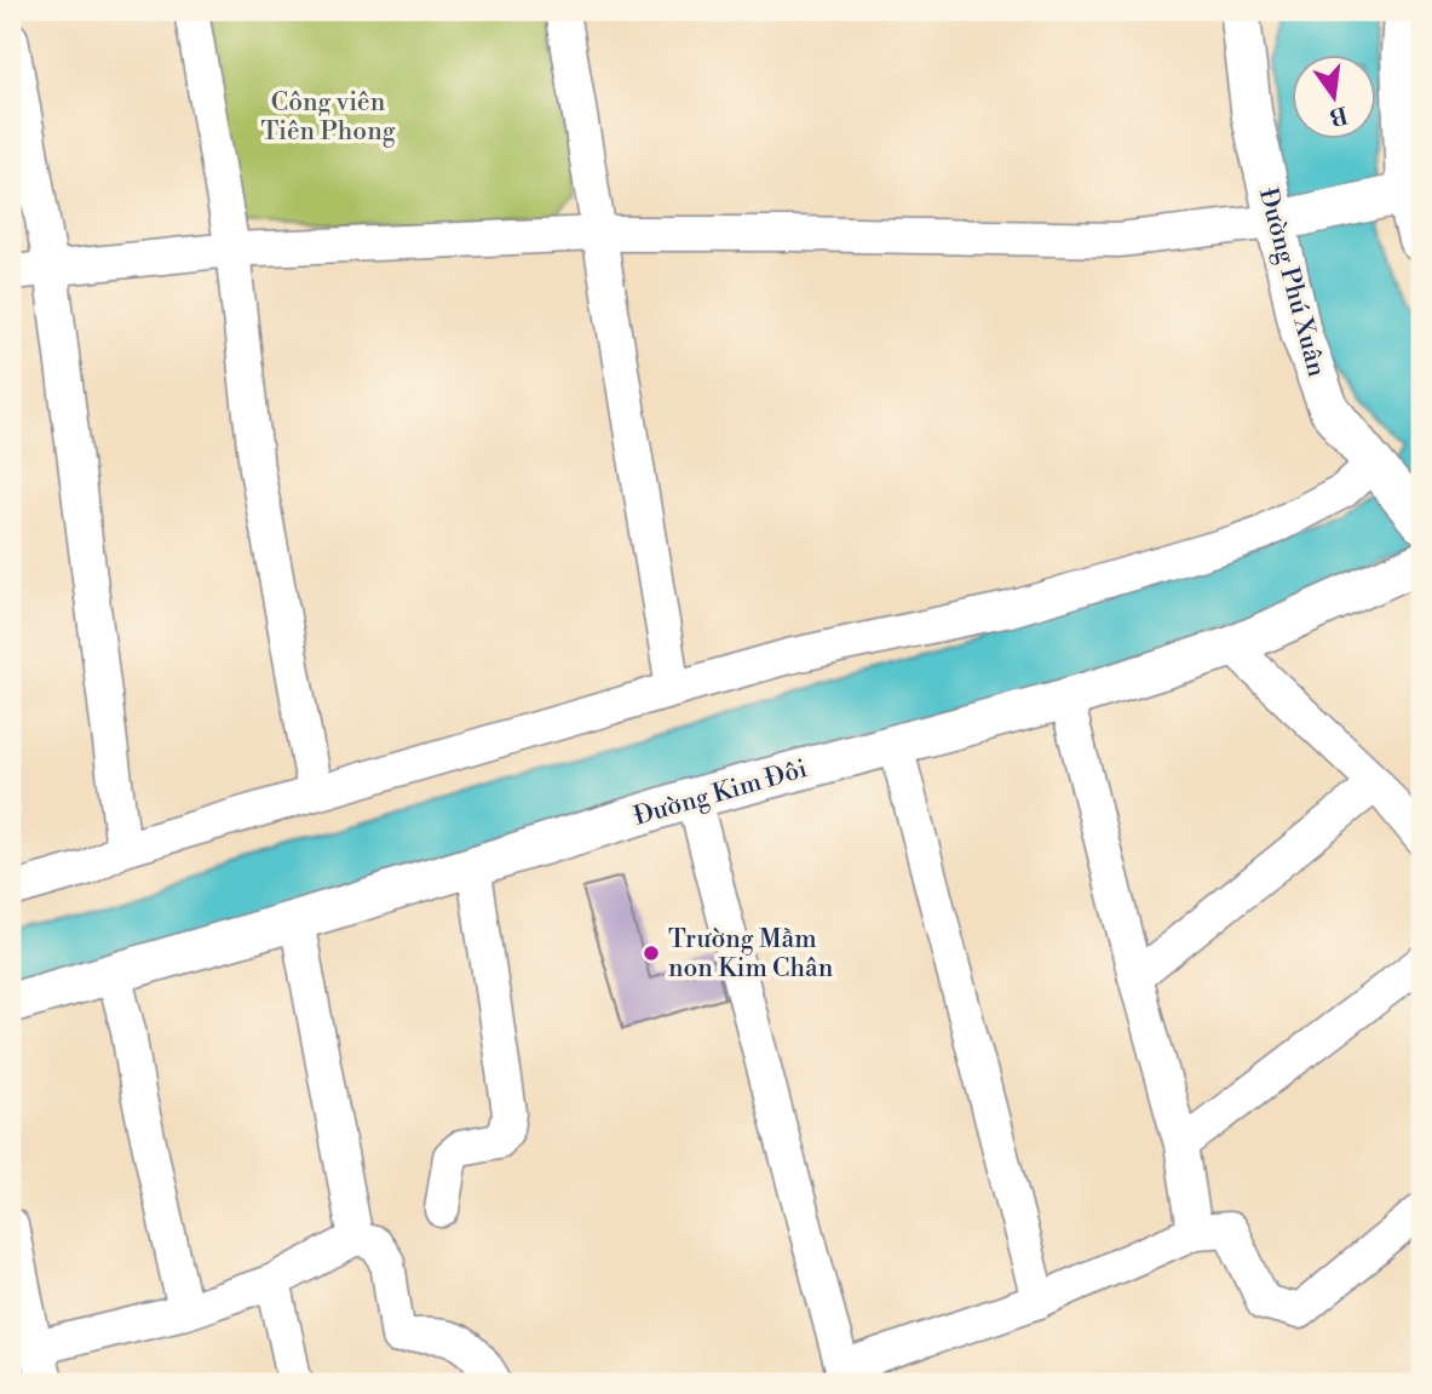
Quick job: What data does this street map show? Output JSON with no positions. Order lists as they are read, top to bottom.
{
  "streets": {
    "street": ["Đường Phú Xuân", "Đường Kim Đôi"]
  },
  "parks": ["Công viên Tiên Phong"],
  "places": ["Trường Mầm non Kim Chân"],
  "north": "bottom"
}
